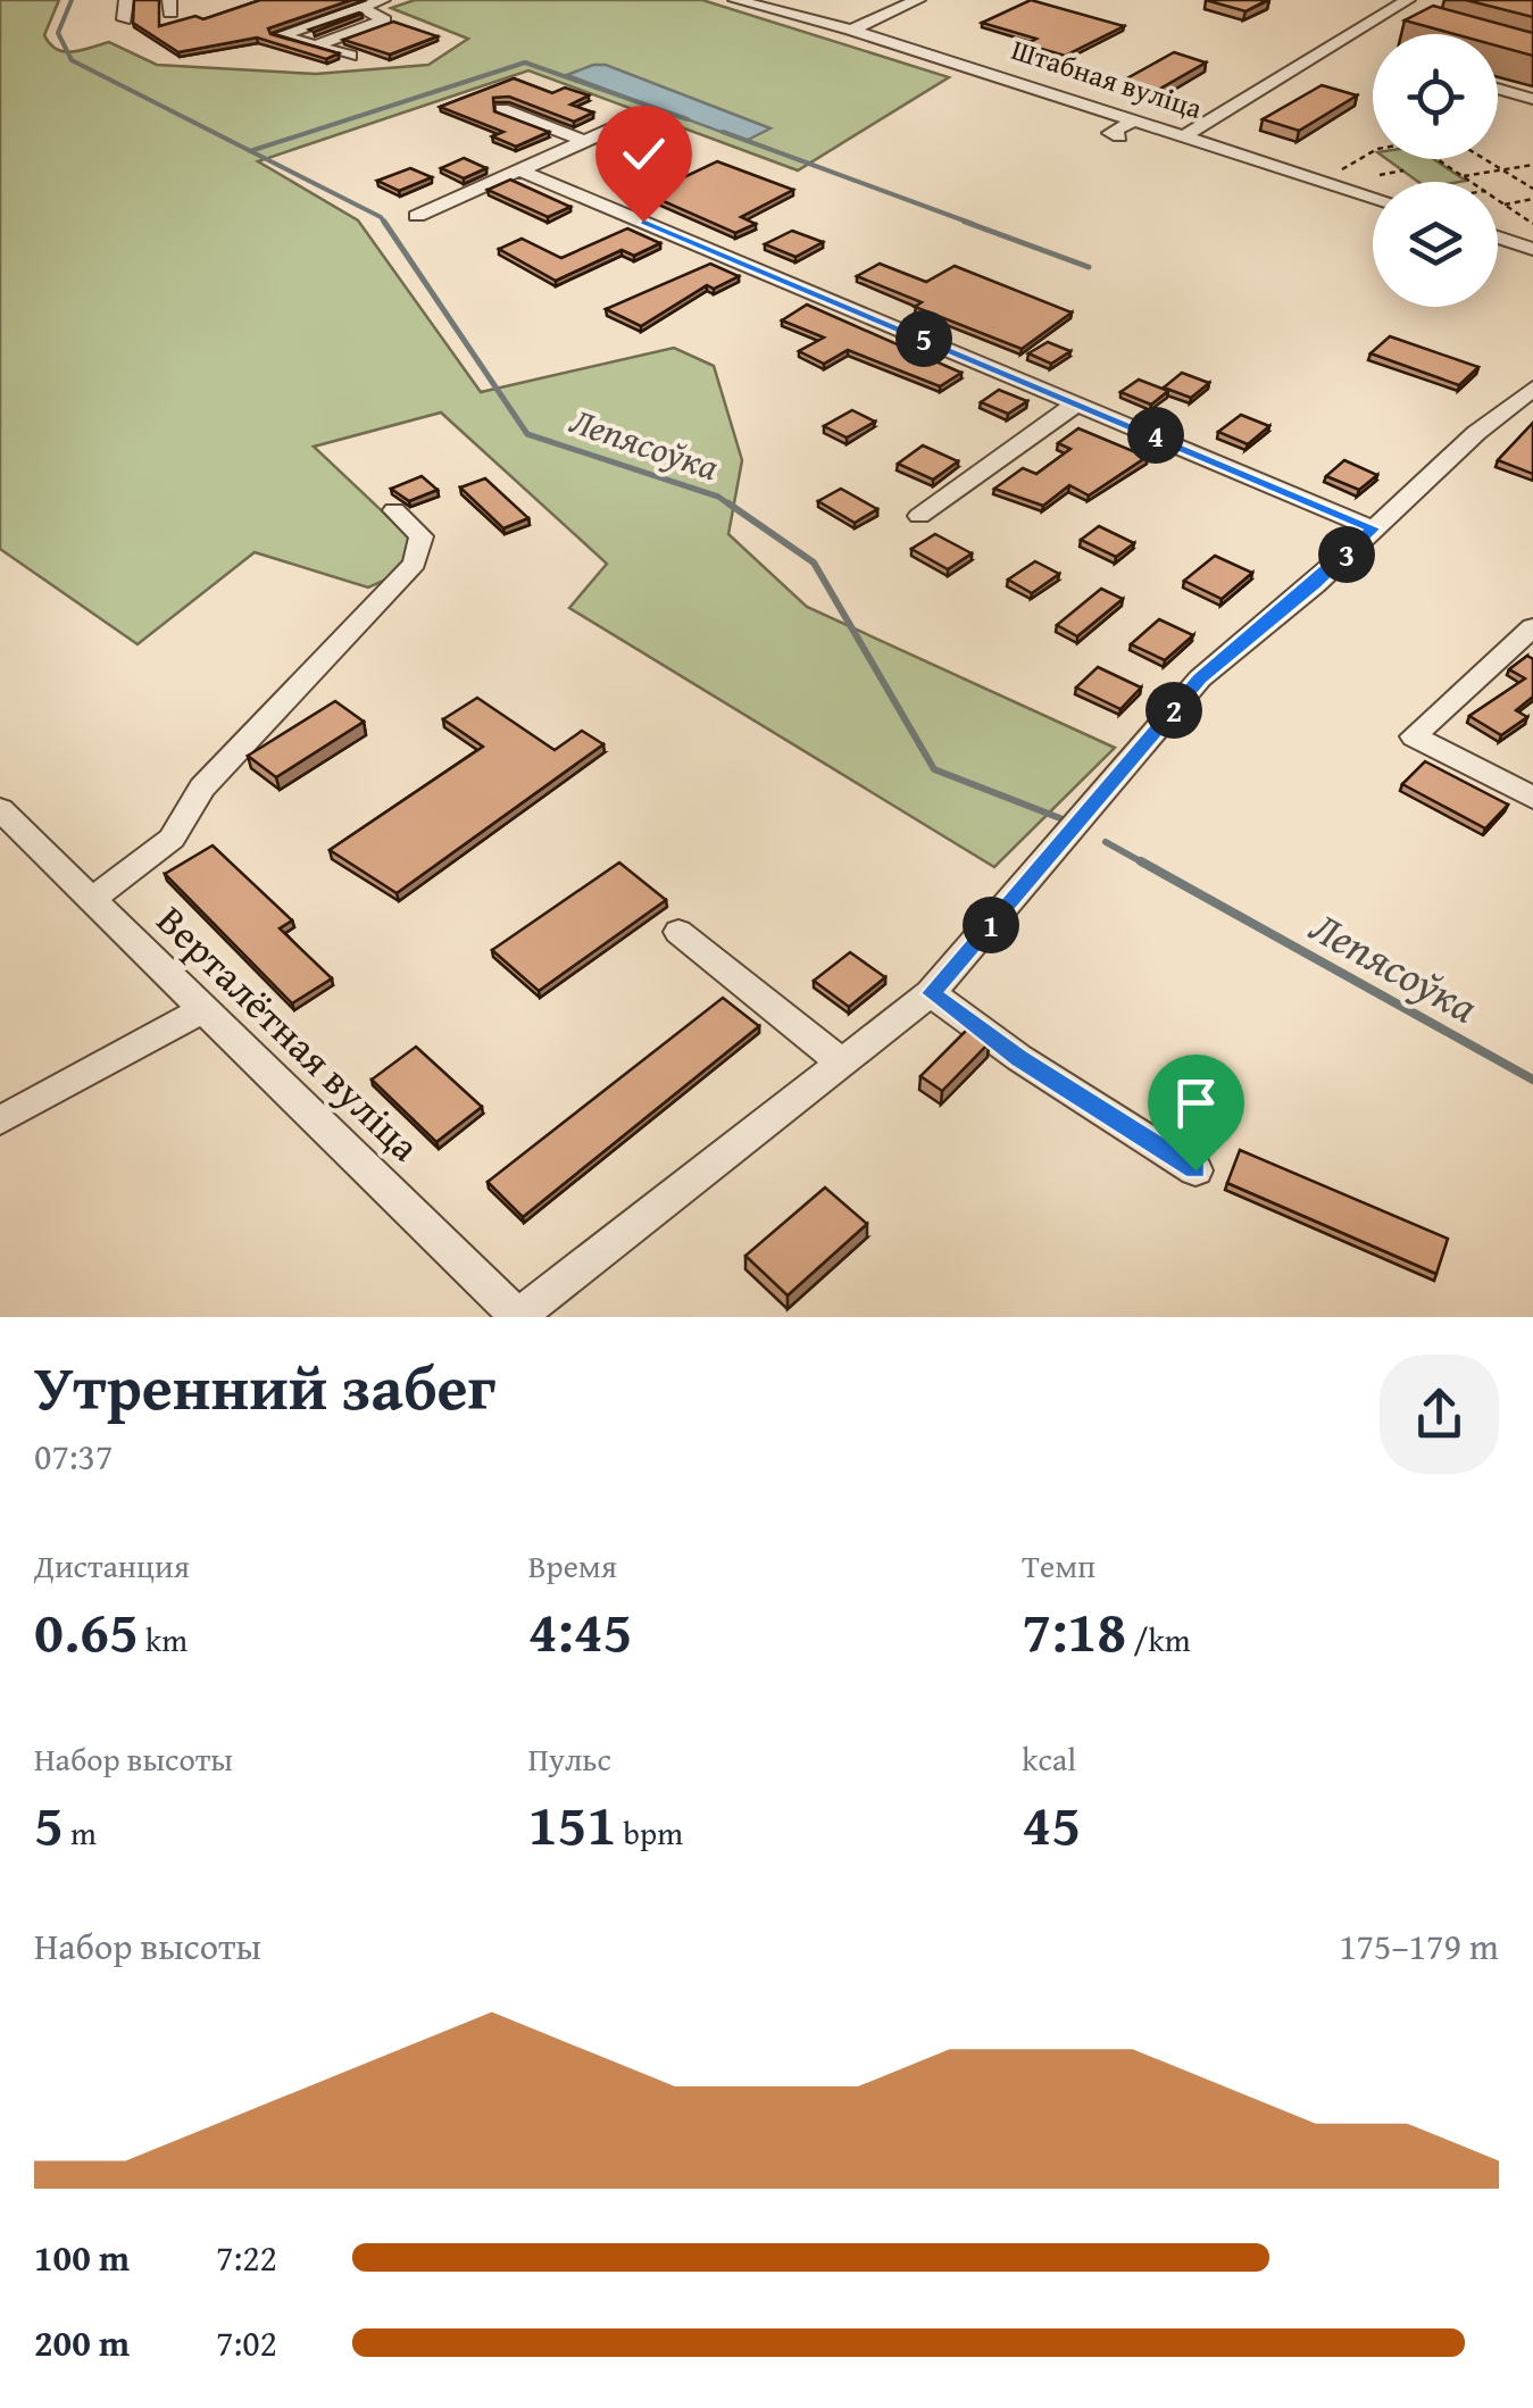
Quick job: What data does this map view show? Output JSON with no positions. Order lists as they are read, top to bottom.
{
  "streets": {
    "street": ["Штабная вуліца", "Верталётная вуліца"]
  },
  "water": ["Лепясоўка"],
  "page": {
    "pins": [
      "5",
      "4",
      "3",
      "2",
      "1"
    ],
    "heading": ["Утренний забег", "07:37"],
    "stats": [
      ["Дистанция", "0.65 km"],
      ["Время", "4:45"],
      ["Темп", "7:18 /km"],
      ["Набор высоты", "5 m"],
      ["Пульс", "151 bpm"],
      ["kcal", "45"]
    ],
    "chart": ["Набор высоты", "175–179 m"],
    "list": [
      {
        "name": "100 m",
        "note": "7:22"
      },
      {
        "name": "200 m",
        "note": "7:02"
      }
    ]
  }
}
